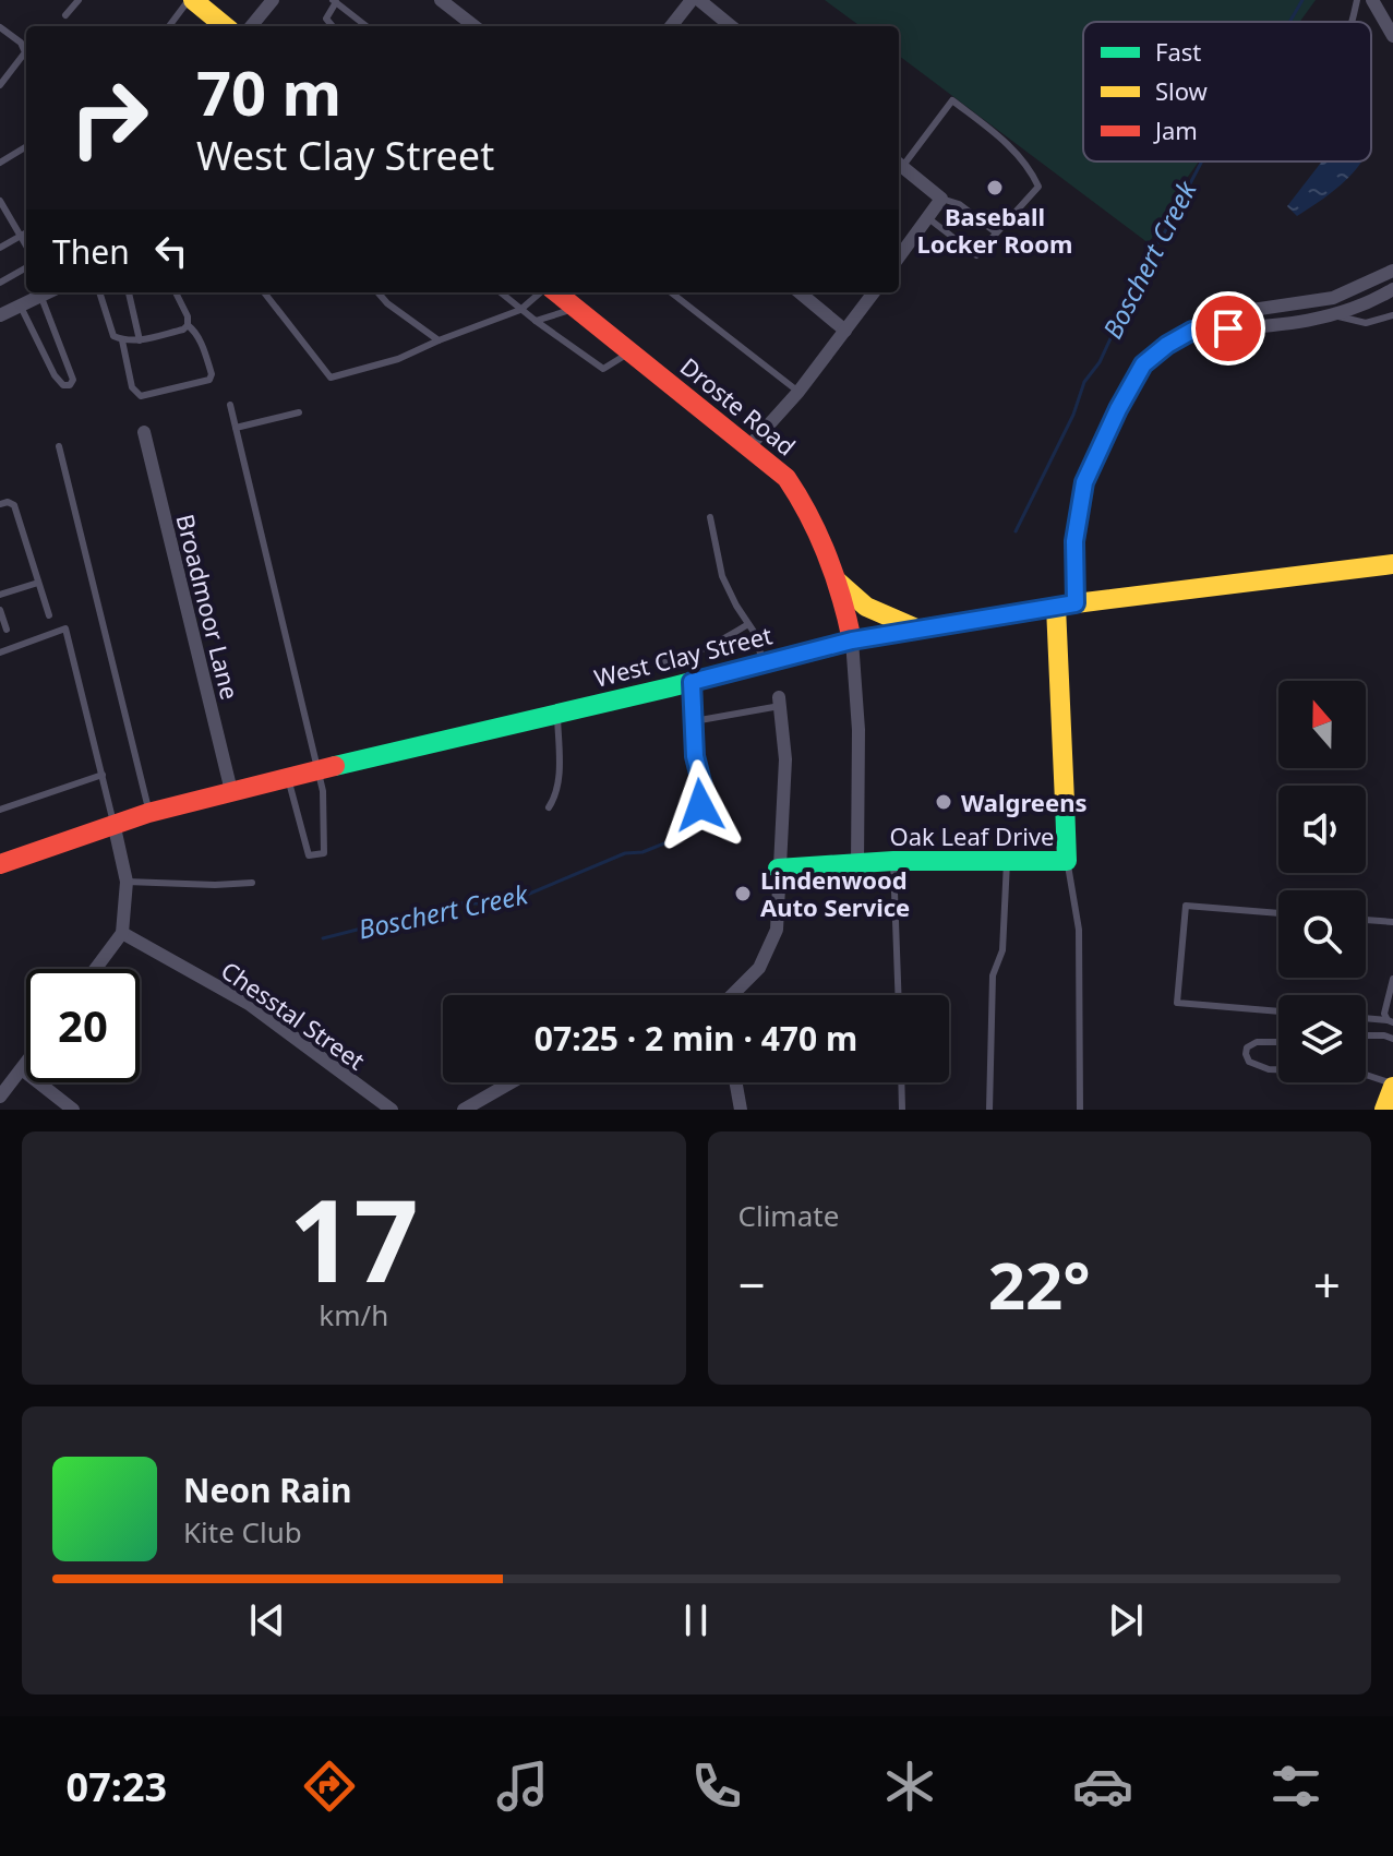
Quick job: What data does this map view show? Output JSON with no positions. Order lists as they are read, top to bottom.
{
  "streets": {
    "main road": ["Droste Road", "West Clay Street", "Oak Leaf Drive"],
    "street": ["Broadmoor Lane", "Chesstal Street"]
  },
  "crossings": [
    ["Droste Road", "West Clay Street"],
    ["Droste Road", "Oak Leaf Drive"],
    ["Broadmoor Lane", "West Clay Street"],
    ["West Clay Street", "Oak Leaf Drive"]
  ],
  "water": ["Boschert Creek"],
  "places": ["Baseball Locker Room", "Walgreens", "Lindenwood Auto Service"],
  "legend": ["Fast", "Slow", "Jam"],
  "north": "top",
  "page": {
    "turn": ["70 m", "West Clay Street"],
    "then": "Then",
    "limit": "20",
    "trip": "07:25 · 2 min · 470 m",
    "tile": [
      ["17", "km/h"],
      "Climate"
    ],
    "heat": ["−", "22°", "+"],
    "song": ["Neon Rain", "Kite Club"],
    "tabs": "07:23"
  }
}
